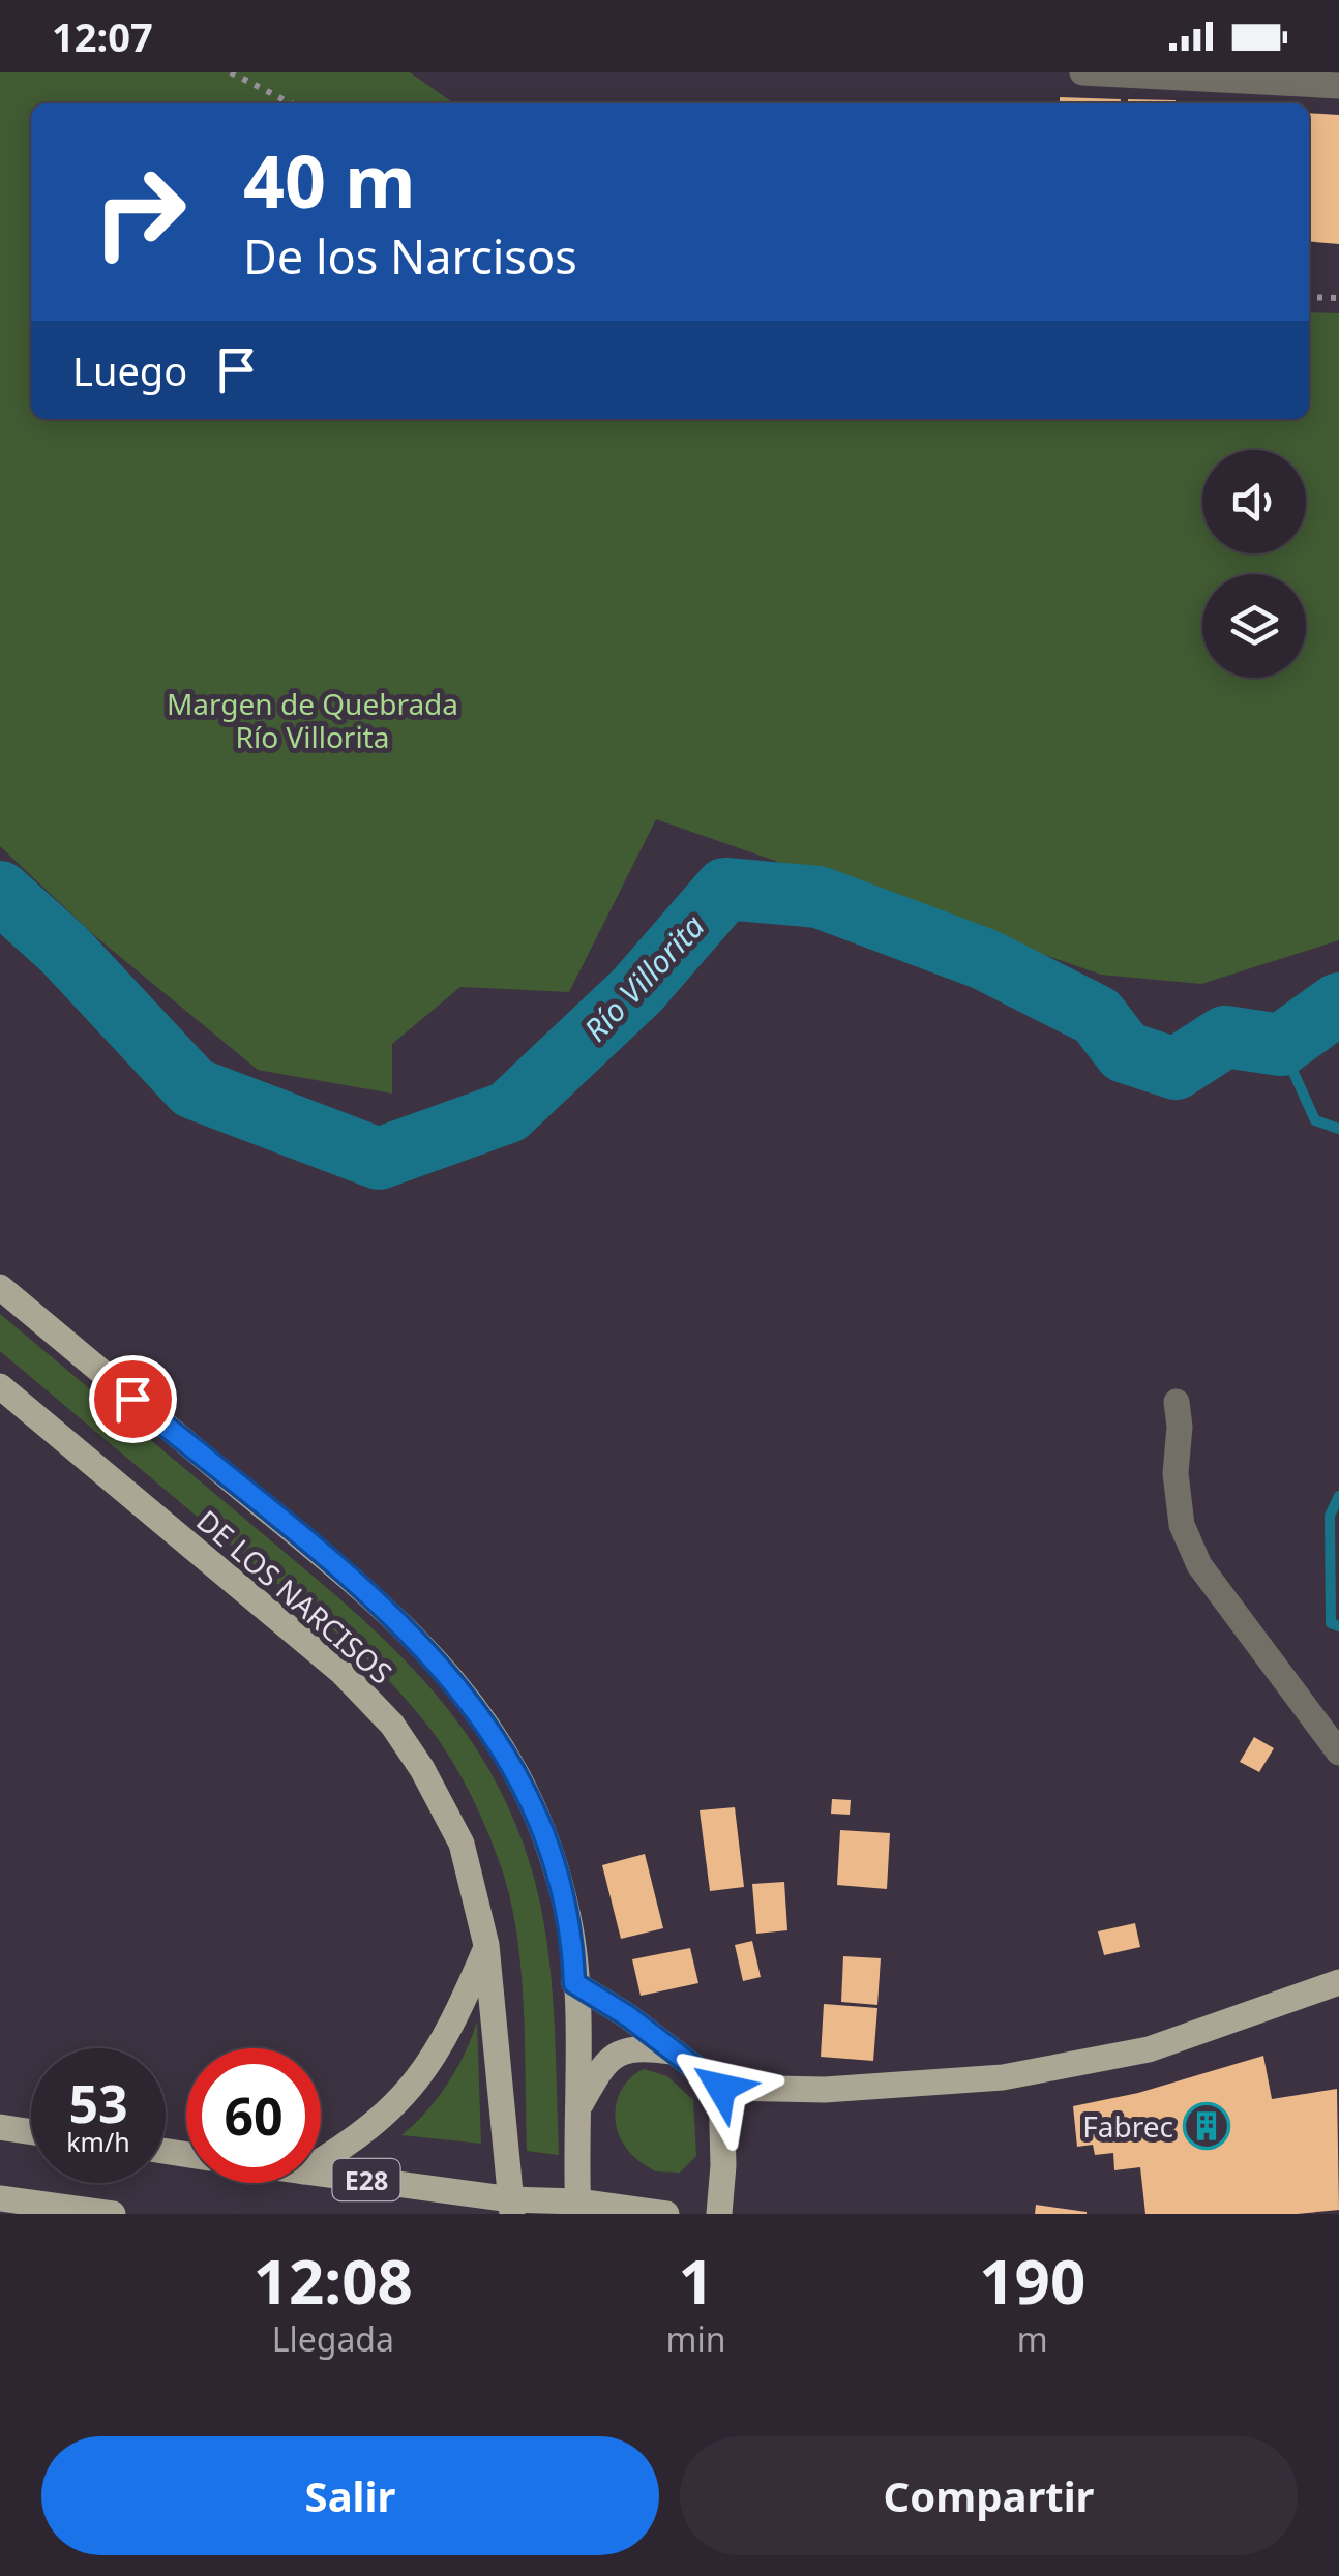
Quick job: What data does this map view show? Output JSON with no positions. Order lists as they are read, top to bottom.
{
  "streets": {
    "main road": ["DE LOS NARCISOS", "E28"]
  },
  "crossings": [
    ["DE LOS NARCISOS", "E28"]
  ],
  "water": ["Río Villorita"],
  "parks": ["Margen de Quebrada Río Villorita"],
  "places": {
    "building": ["Fabrec"]
  },
  "page": {
    "status": "12:07",
    "turn": ["40 m", "De los Narcisos"],
    "then": "Luego",
    "speed": "53 km/h",
    "limit": "60",
    "eta": [
      "12:08",
      "Llegada",
      "1",
      "min",
      "190",
      "m"
    ],
    "buttons": ["Salir", "Compartir"]
  }
}
